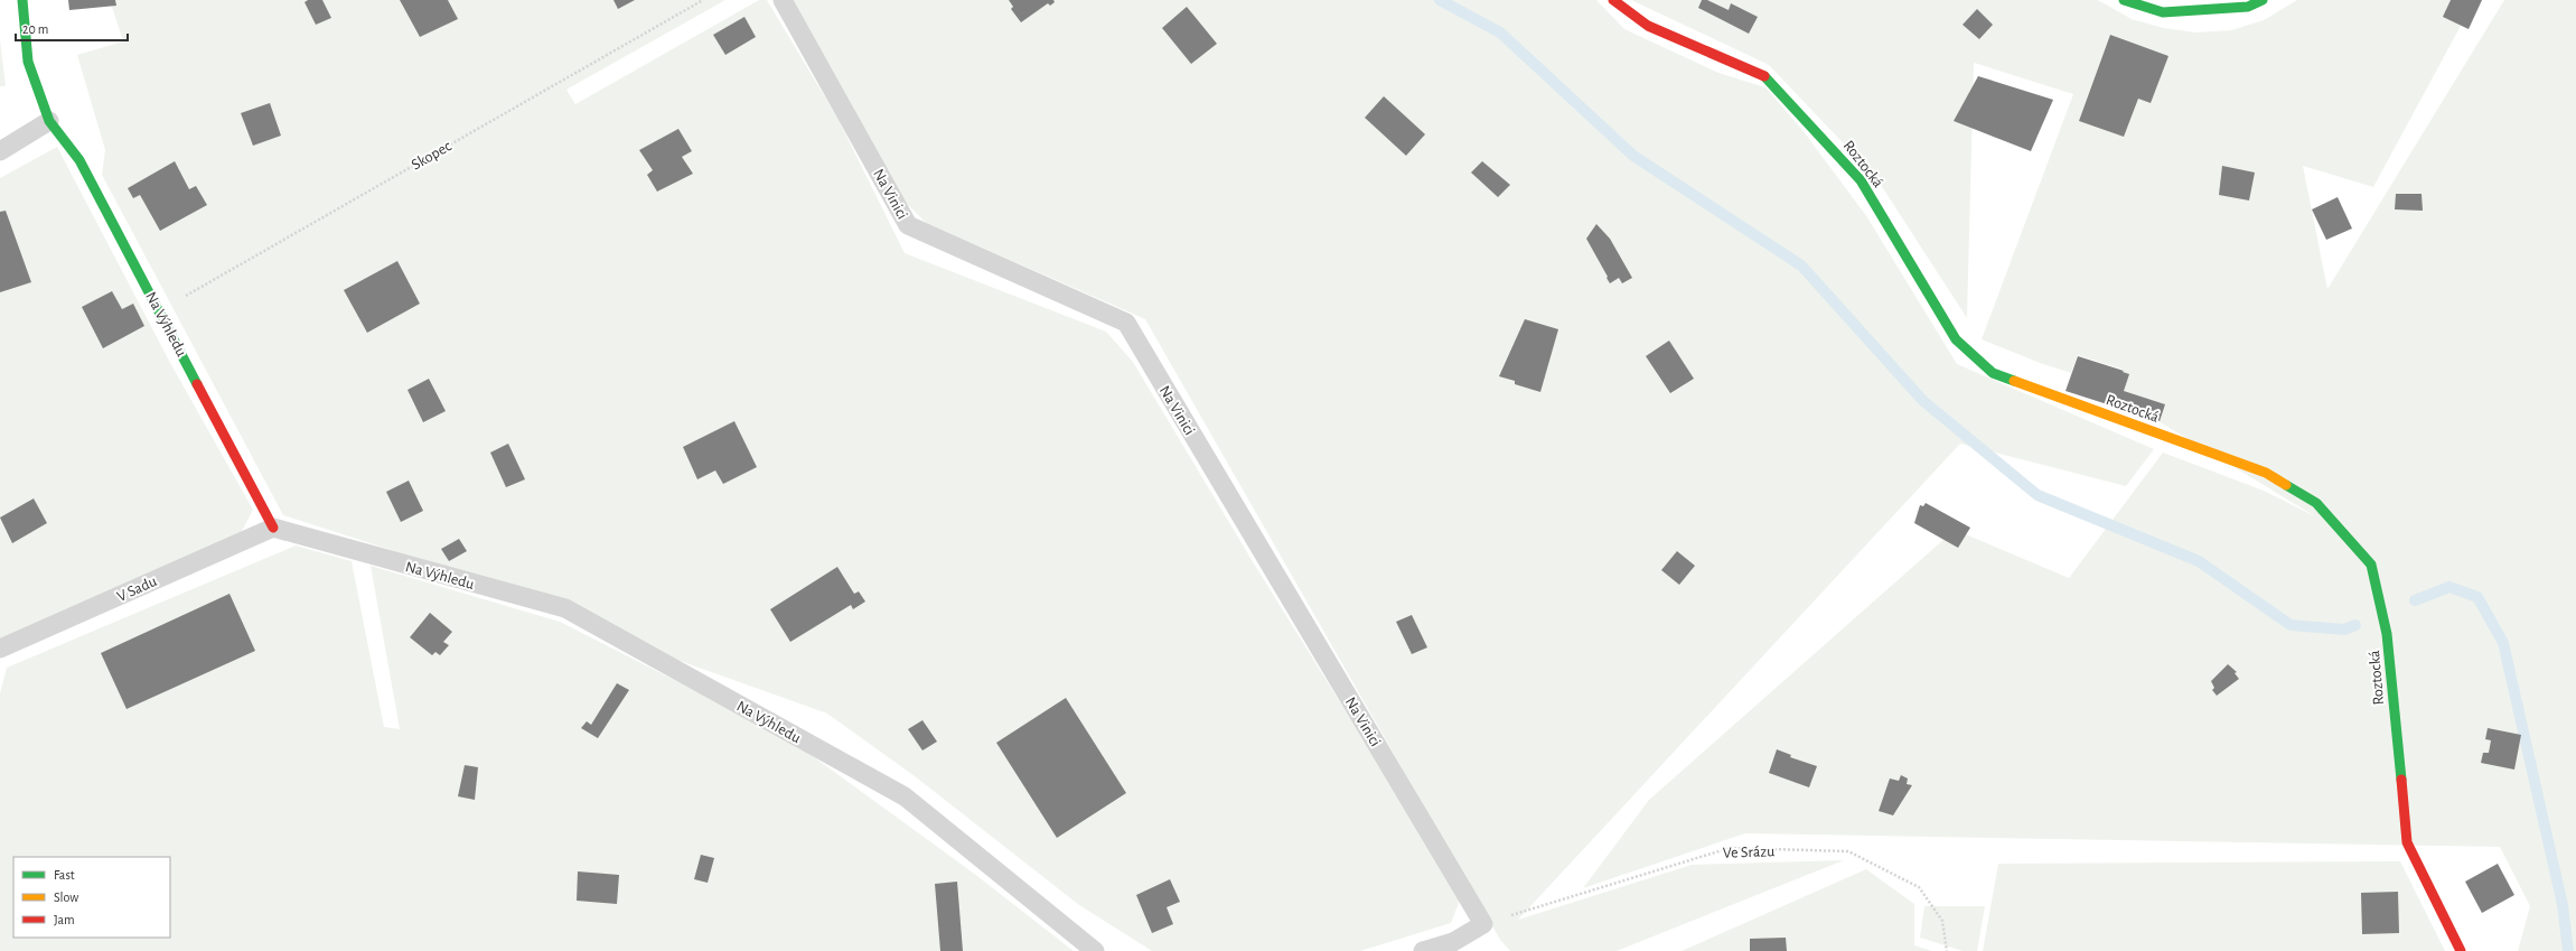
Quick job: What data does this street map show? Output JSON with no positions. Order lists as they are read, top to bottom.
{
  "streets": {
    "street": ["Roztocká", "Na Výhledu"],
    "lane": ["Na Vinici", "V Sadu"],
    "path": ["Skopec", "Ve Srázu"]
  },
  "crossings": [
    ["Skopec", "Na Výhledu"],
    ["Na Vinici", "Ve Srázu"],
    ["Na Výhledu", "V Sadu"]
  ],
  "legend": ["Fast", "Slow", "Jam"],
  "scale_bar": "20 m"
}
